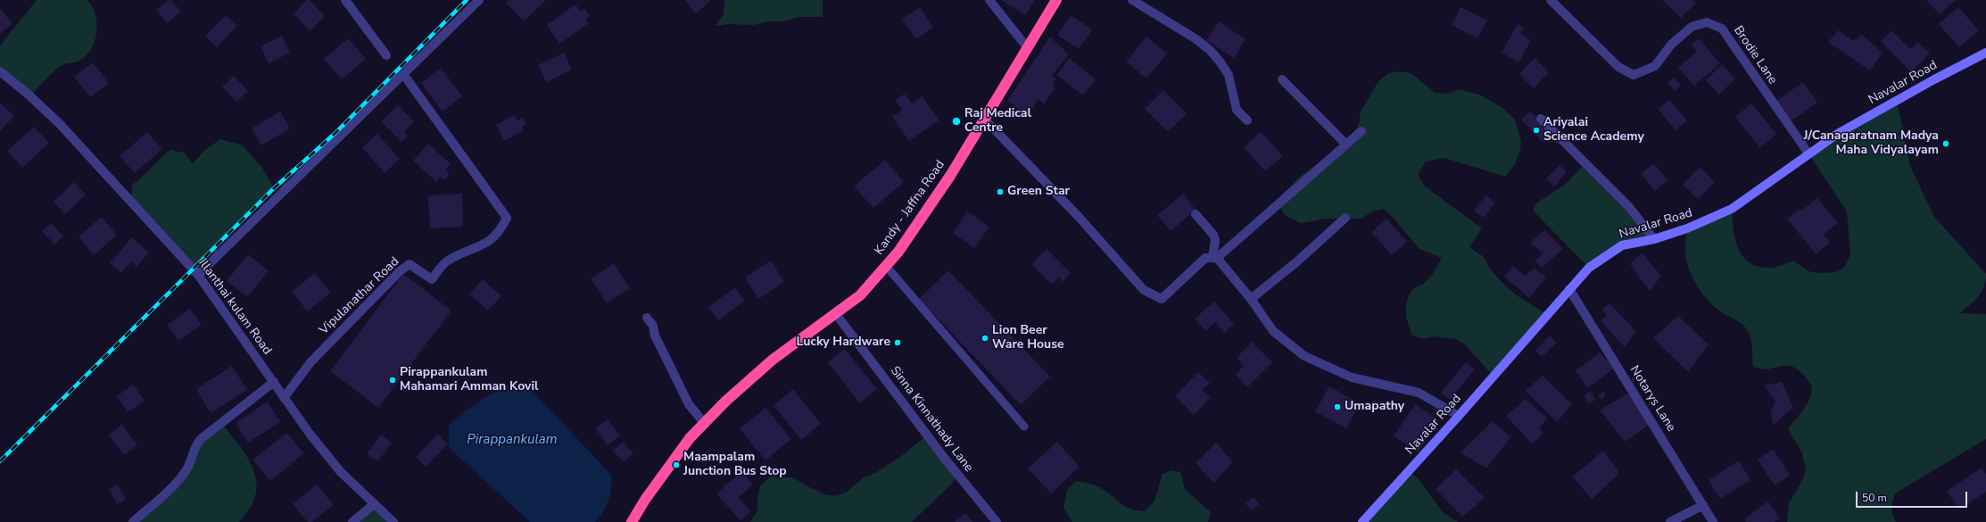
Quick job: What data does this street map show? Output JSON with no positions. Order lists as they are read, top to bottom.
{
  "streets": {
    "highway": ["Kandy - Jaffna Road"],
    "street": [
      "Brodie Lane",
      "Navalar Road",
      "Vipulanathar Road",
      "Illanthai kulam Road",
      "Notarys Lane",
      "Sinna Kinnathady Lane"
    ]
  },
  "crossings": [
    ["Brodie Lane", "Navalar Road"],
    ["Navalar Road", "Notarys Lane"],
    ["Kandy - Jaffna Road", "Sinna Kinnathady Lane"],
    ["Vipulanathar Road", "Illanthai kulam Road"]
  ],
  "water": ["Pirappankulam"],
  "places": [
    "Raj Medical Centre",
    "Ariyalai Science Academy",
    "J/Canagaratnam Madya Maha Vidyalayam",
    "Green Star",
    "Lion Beer Ware House",
    "Lucky Hardware",
    "Pirappankulam Mahamari Amman Kovil",
    "Umapathy",
    "Maampalam Junction Bus Stop"
  ],
  "scale_bar": "50 m"
}
